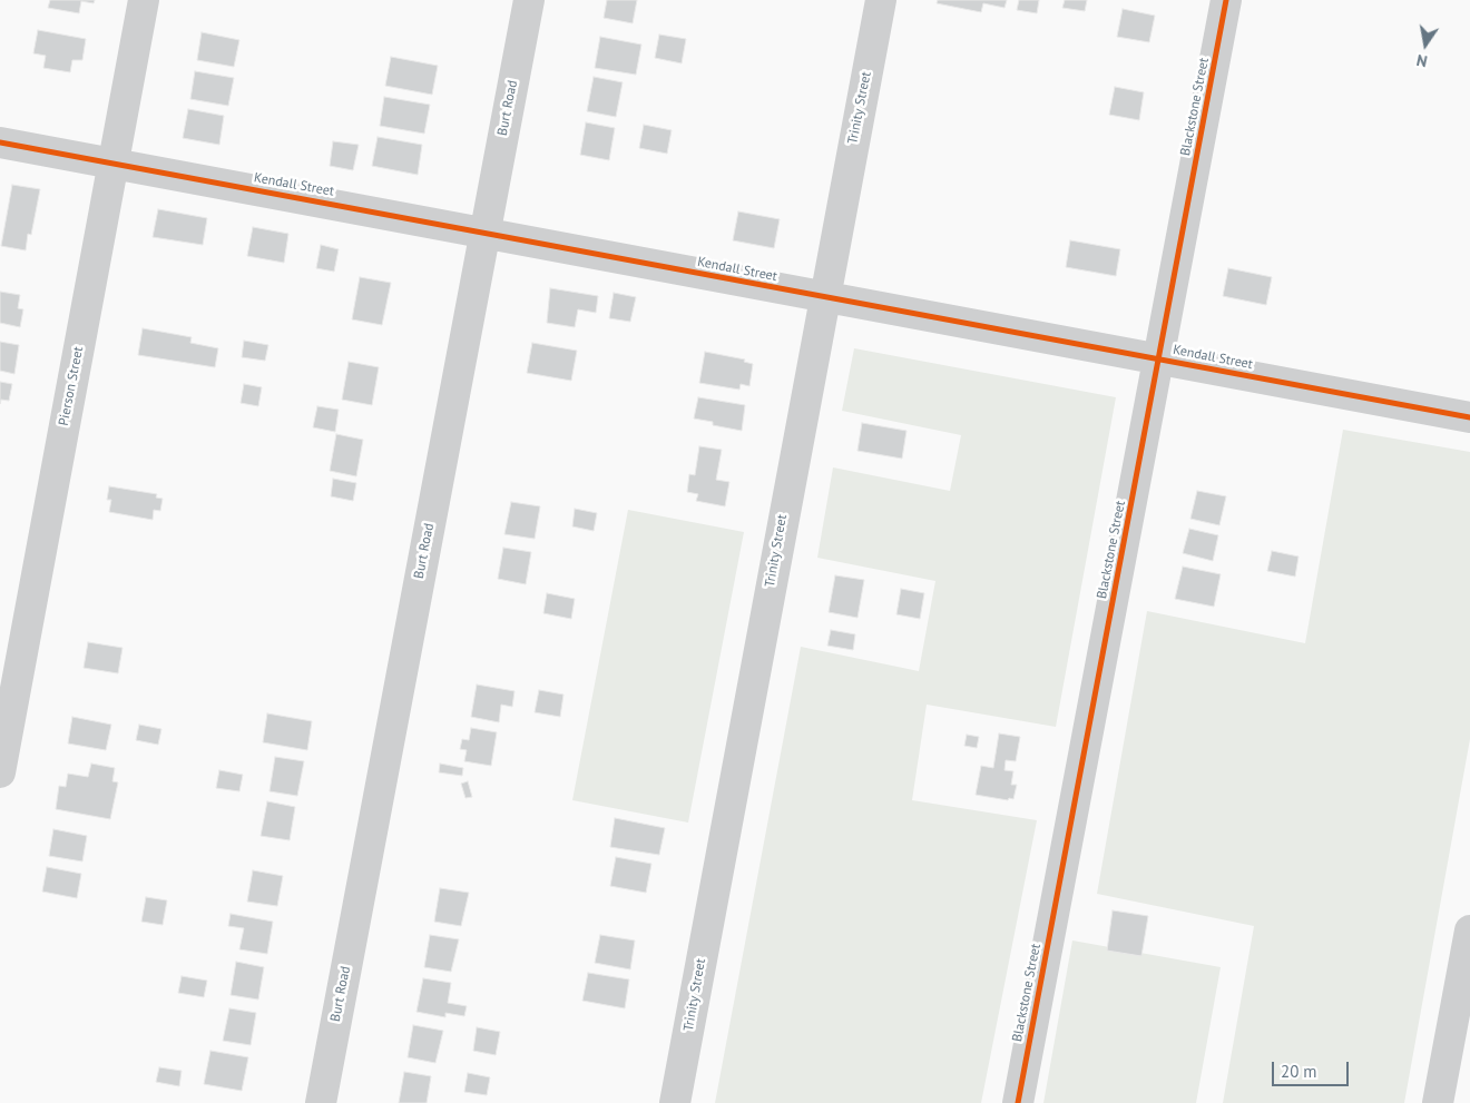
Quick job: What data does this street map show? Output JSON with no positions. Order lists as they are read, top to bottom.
{
  "streets": {
    "street": [
      "Blackstone Street",
      "Burt Road",
      "Trinity Street",
      "Kendall Street",
      "Pierson Street"
    ]
  },
  "crossings": [
    ["Blackstone Street", "Kendall Street"],
    ["Burt Road", "Kendall Street"],
    ["Trinity Street", "Kendall Street"],
    ["Kendall Street", "Pierson Street"]
  ],
  "scale_bar": "20 m",
  "north": "bottom"
}
